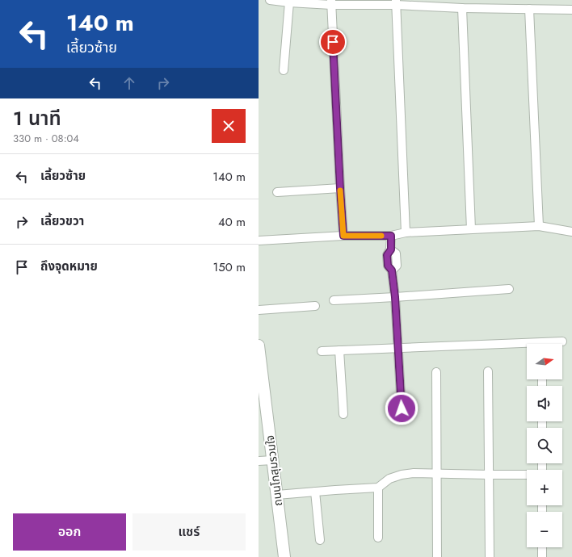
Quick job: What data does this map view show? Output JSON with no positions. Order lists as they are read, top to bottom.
{
  "streets": {
    "street": ["ถนนโกสุมรวมใจ"]
  },
  "north": "right",
  "page": {
    "turn": ["140 m", "เลี้ยวซ้าย"],
    "heading": ["1 นาที", "330 m · 08:04"],
    "list": [
      {
        "name": "เลี้ยวซ้าย",
        "value": "140 m"
      },
      {
        "name": "เลี้ยวขวา",
        "value": "40 m"
      },
      {
        "name": "ถึงจุดหมาย",
        "value": "150 m"
      }
    ],
    "map_buttons": ["+", "−"],
    "buttons": ["ออก", "แชร์"]
  }
}
